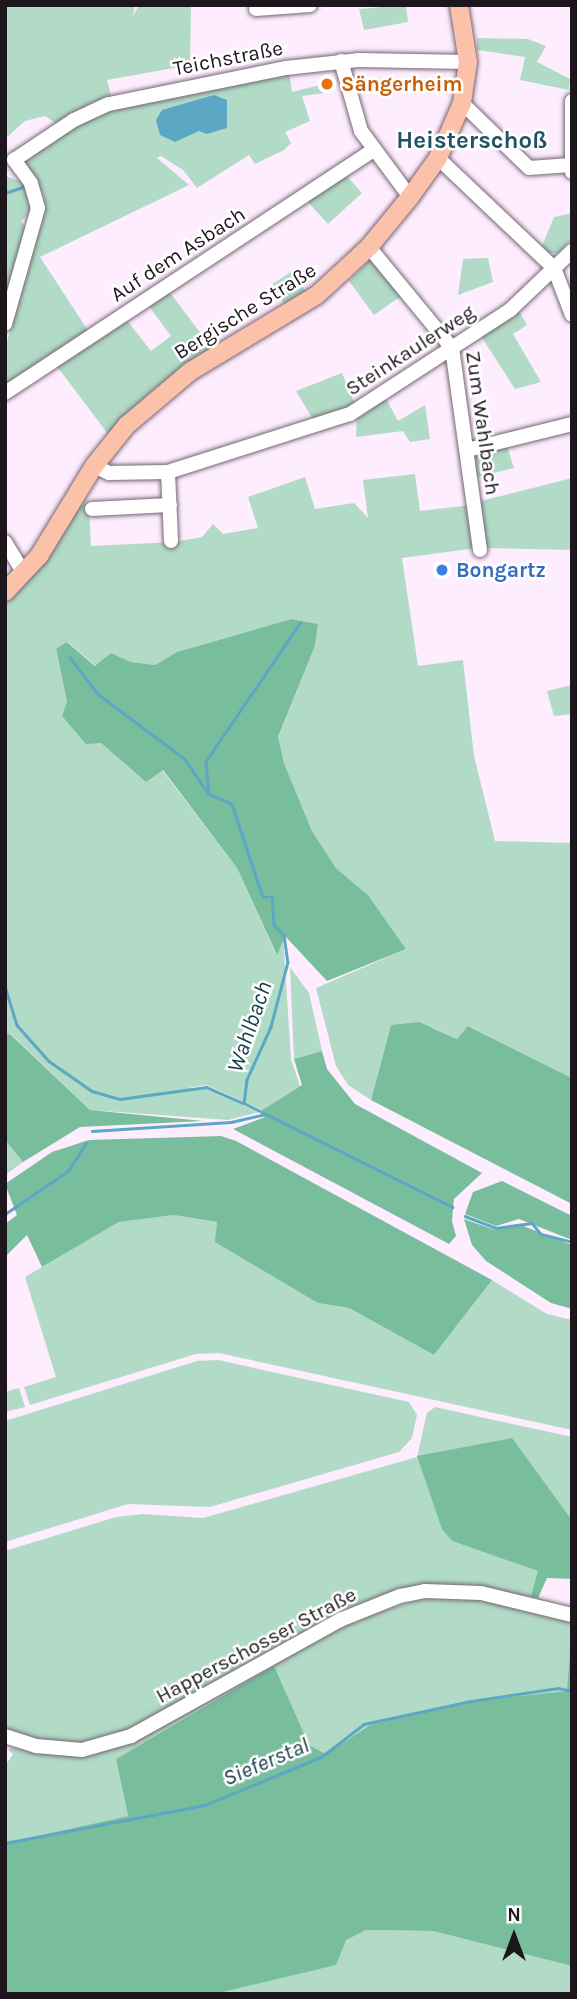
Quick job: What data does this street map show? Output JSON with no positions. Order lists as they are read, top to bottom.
{
  "streets": {
    "main road": ["Bergische Straße"],
    "street": [
      "Teichstraße",
      "Auf dem Asbach",
      "Steinkaulerweg",
      "Zum Wahlbach",
      "Happerschosser Straße"
    ]
  },
  "crossings": [
    ["Teichstraße", "Bergische Straße"],
    ["Bergische Straße", "Steinkaulerweg"],
    ["Bergische Straße", "Zum Wahlbach"],
    ["Steinkaulerweg", "Zum Wahlbach"]
  ],
  "districts": ["Heisterschoß"],
  "water": ["Wahlbach", "Sieferstal"],
  "places": ["Sängerheim", "Bongartz"],
  "north": "top"
}
